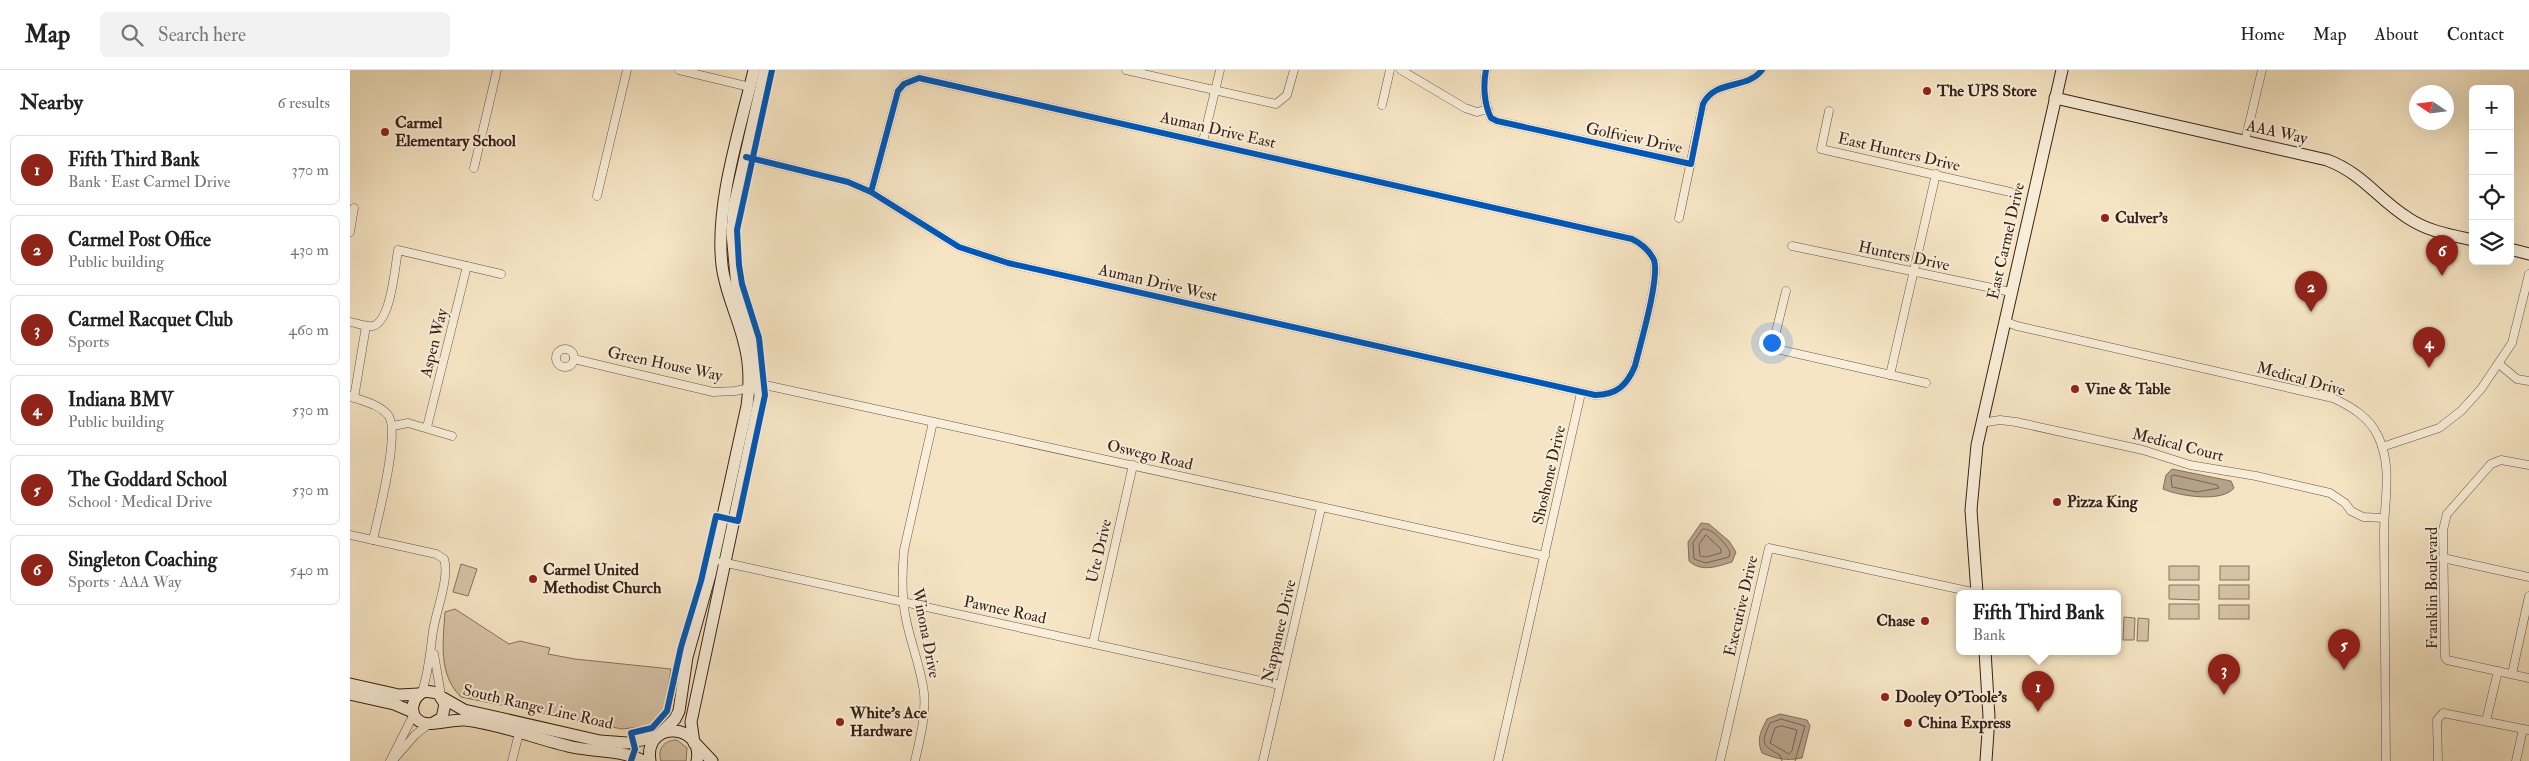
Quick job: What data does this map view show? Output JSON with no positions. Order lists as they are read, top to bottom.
{
  "streets": {
    "street": [
      "Auman Drive East",
      "AAA Way",
      "Golfview Drive",
      "East Hunters Drive",
      "East Carmel Drive",
      "Hunters Drive",
      "Auman Drive West",
      "Aspen Way",
      "Green House Way",
      "Medical Drive",
      "Medical Court",
      "Oswego Road",
      "Shoshone Drive",
      "Ute Drive",
      "Franklin Boulevard",
      "Executive Drive",
      "Pawnee Road",
      "Nappanee Drive",
      "Winona Drive",
      "South Range Line Road"
    ]
  },
  "crossings": [
    ["Auman Drive East", "Auman Drive West"],
    ["Auman Drive East", "Shoshone Drive"],
    ["AAA Way", "East Carmel Drive"],
    ["East Carmel Drive", "Hunters Drive"],
    ["East Carmel Drive", "Medical Drive"],
    ["East Carmel Drive", "Medical Court"],
    ["Auman Drive West", "Shoshone Drive"],
    ["Green House Way", "Oswego Road"],
    ["Medical Drive", "Medical Court"],
    ["Oswego Road", "Shoshone Drive"],
    ["Oswego Road", "Ute Drive"],
    ["Oswego Road", "Nappanee Drive"],
    ["Oswego Road", "Winona Drive"],
    ["Ute Drive", "Pawnee Road"],
    ["Pawnee Road", "Nappanee Drive"],
    ["Pawnee Road", "Winona Drive"]
  ],
  "places": [
    "The UPS Store",
    "Carmel Elementary School",
    "Culver's",
    "Vine & Table",
    "Pizza King",
    "Carmel United Methodist Church",
    "Chase",
    "Dooley O'Toole's",
    "White's Ace Hardware",
    "China Express"
  ],
  "north": "left",
  "page": {
    "header": "Map",
    "search": "Search here",
    "nav": [
      "Home",
      "Map",
      "About",
      "Contact"
    ],
    "heading": ["Nearby", "6 results"],
    "map_buttons": ["+", "−"],
    "list": [
      {
        "mark": "1",
        "name": "Fifth Third Bank",
        "note": "Bank · East Carmel Drive",
        "value": "370 m"
      },
      {
        "mark": "2",
        "name": "Carmel Post Office",
        "note": "Public building",
        "value": "430 m"
      },
      {
        "mark": "3",
        "name": "Carmel Racquet Club",
        "note": "Sports",
        "value": "460 m"
      },
      {
        "mark": "4",
        "name": "Indiana BMV",
        "note": "Public building",
        "value": "530 m"
      },
      {
        "mark": "5",
        "name": "The Goddard School",
        "note": "School · Medical Drive",
        "value": "530 m"
      },
      {
        "mark": "6",
        "name": "Singleton Coaching",
        "note": "Sports · AAA Way",
        "value": "540 m"
      }
    ],
    "pins": [
      "6",
      "2",
      "4",
      "5",
      "3",
      "1"
    ],
    "popup": ["Fifth Third Bank", "Bank"]
  }
}
